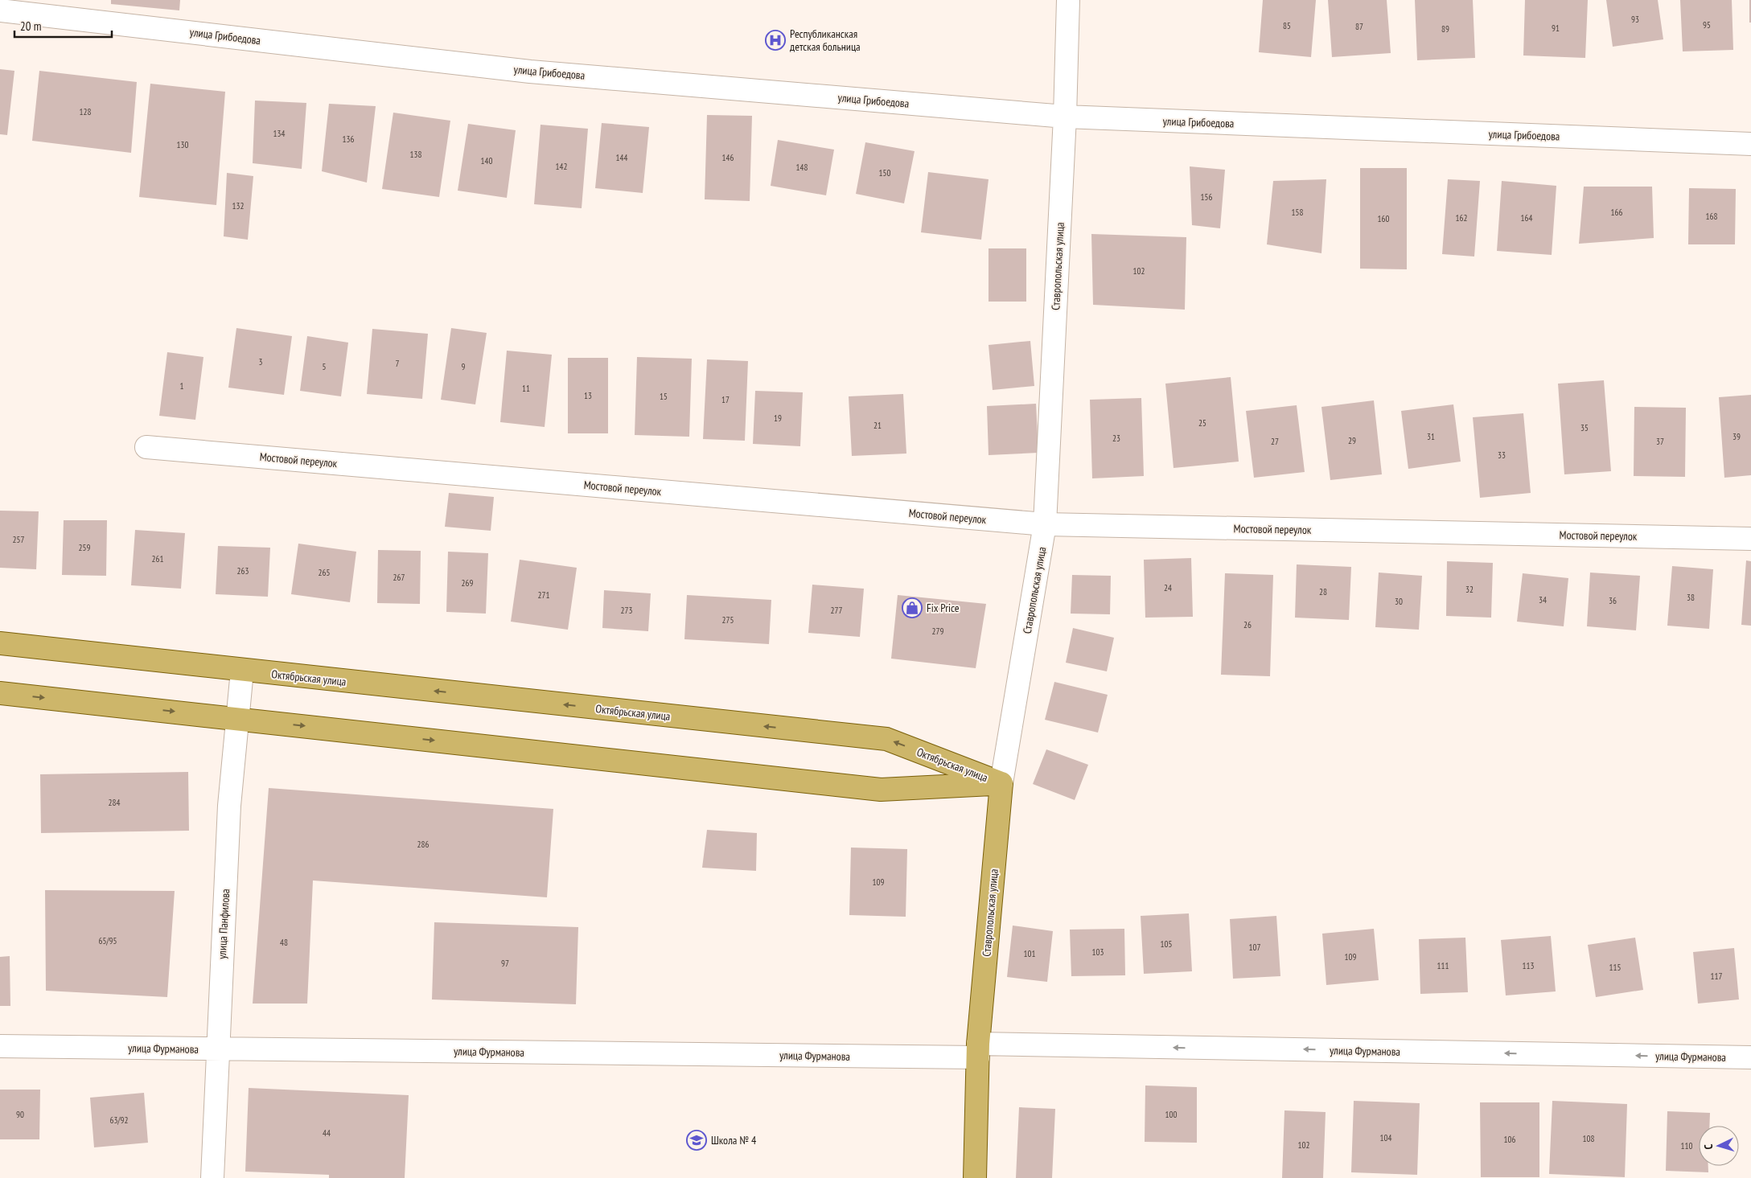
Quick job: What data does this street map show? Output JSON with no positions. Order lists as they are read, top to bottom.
{
  "streets": {
    "main road": ["Ставропольская улица", "Октябрьская улица"],
    "street": [
      "улица Грибоедова",
      "Мостовой переулок",
      "улица Панфилова",
      "улица Фурманова"
    ]
  },
  "crossings": [
    ["улица Грибоедова", "Ставропольская улица"],
    ["Ставропольская улица", "Мостовой переулок"],
    ["Ставропольская улица", "Октябрьская улица"],
    ["Ставропольская улица", "улица Фурманова"],
    ["Октябрьская улица", "улица Панфилова"],
    ["улица Панфилова", "улица Фурманова"]
  ],
  "one_way": ["улица Фурманова"],
  "places": {
    "hospital": ["Республиканская детская больница"],
    "shop": ["Fix Price"],
    "school or university": ["Школа № 4"]
  },
  "house_numbers": [
    "93",
    "95",
    "85",
    "87",
    "91",
    "89",
    "128",
    "134",
    "136",
    "130",
    "138",
    "144",
    "146",
    "140",
    "142",
    "148",
    "150",
    "156",
    "132",
    "158",
    "166",
    "168",
    "162",
    "164",
    "160",
    "102",
    "3",
    "7",
    "5",
    "9",
    "1",
    "11",
    "13",
    "15",
    "17",
    "19",
    "25",
    "21",
    "35",
    "31",
    "39",
    "23",
    "29",
    "27",
    "37",
    "33",
    "257",
    "259",
    "261",
    "263",
    "265",
    "267",
    "269",
    "24",
    "32",
    "28",
    "271",
    "38",
    "34",
    "36",
    "30",
    "273",
    "277",
    "275",
    "26",
    "279",
    "284",
    "286",
    "109",
    "65/95",
    "48",
    "105",
    "107",
    "103",
    "101",
    "109",
    "97",
    "111",
    "113",
    "115",
    "117",
    "90",
    "100",
    "63/92",
    "44",
    "104",
    "108",
    "106",
    "102",
    "110"
  ],
  "scale_bar": "20 m",
  "north": "left"
}
